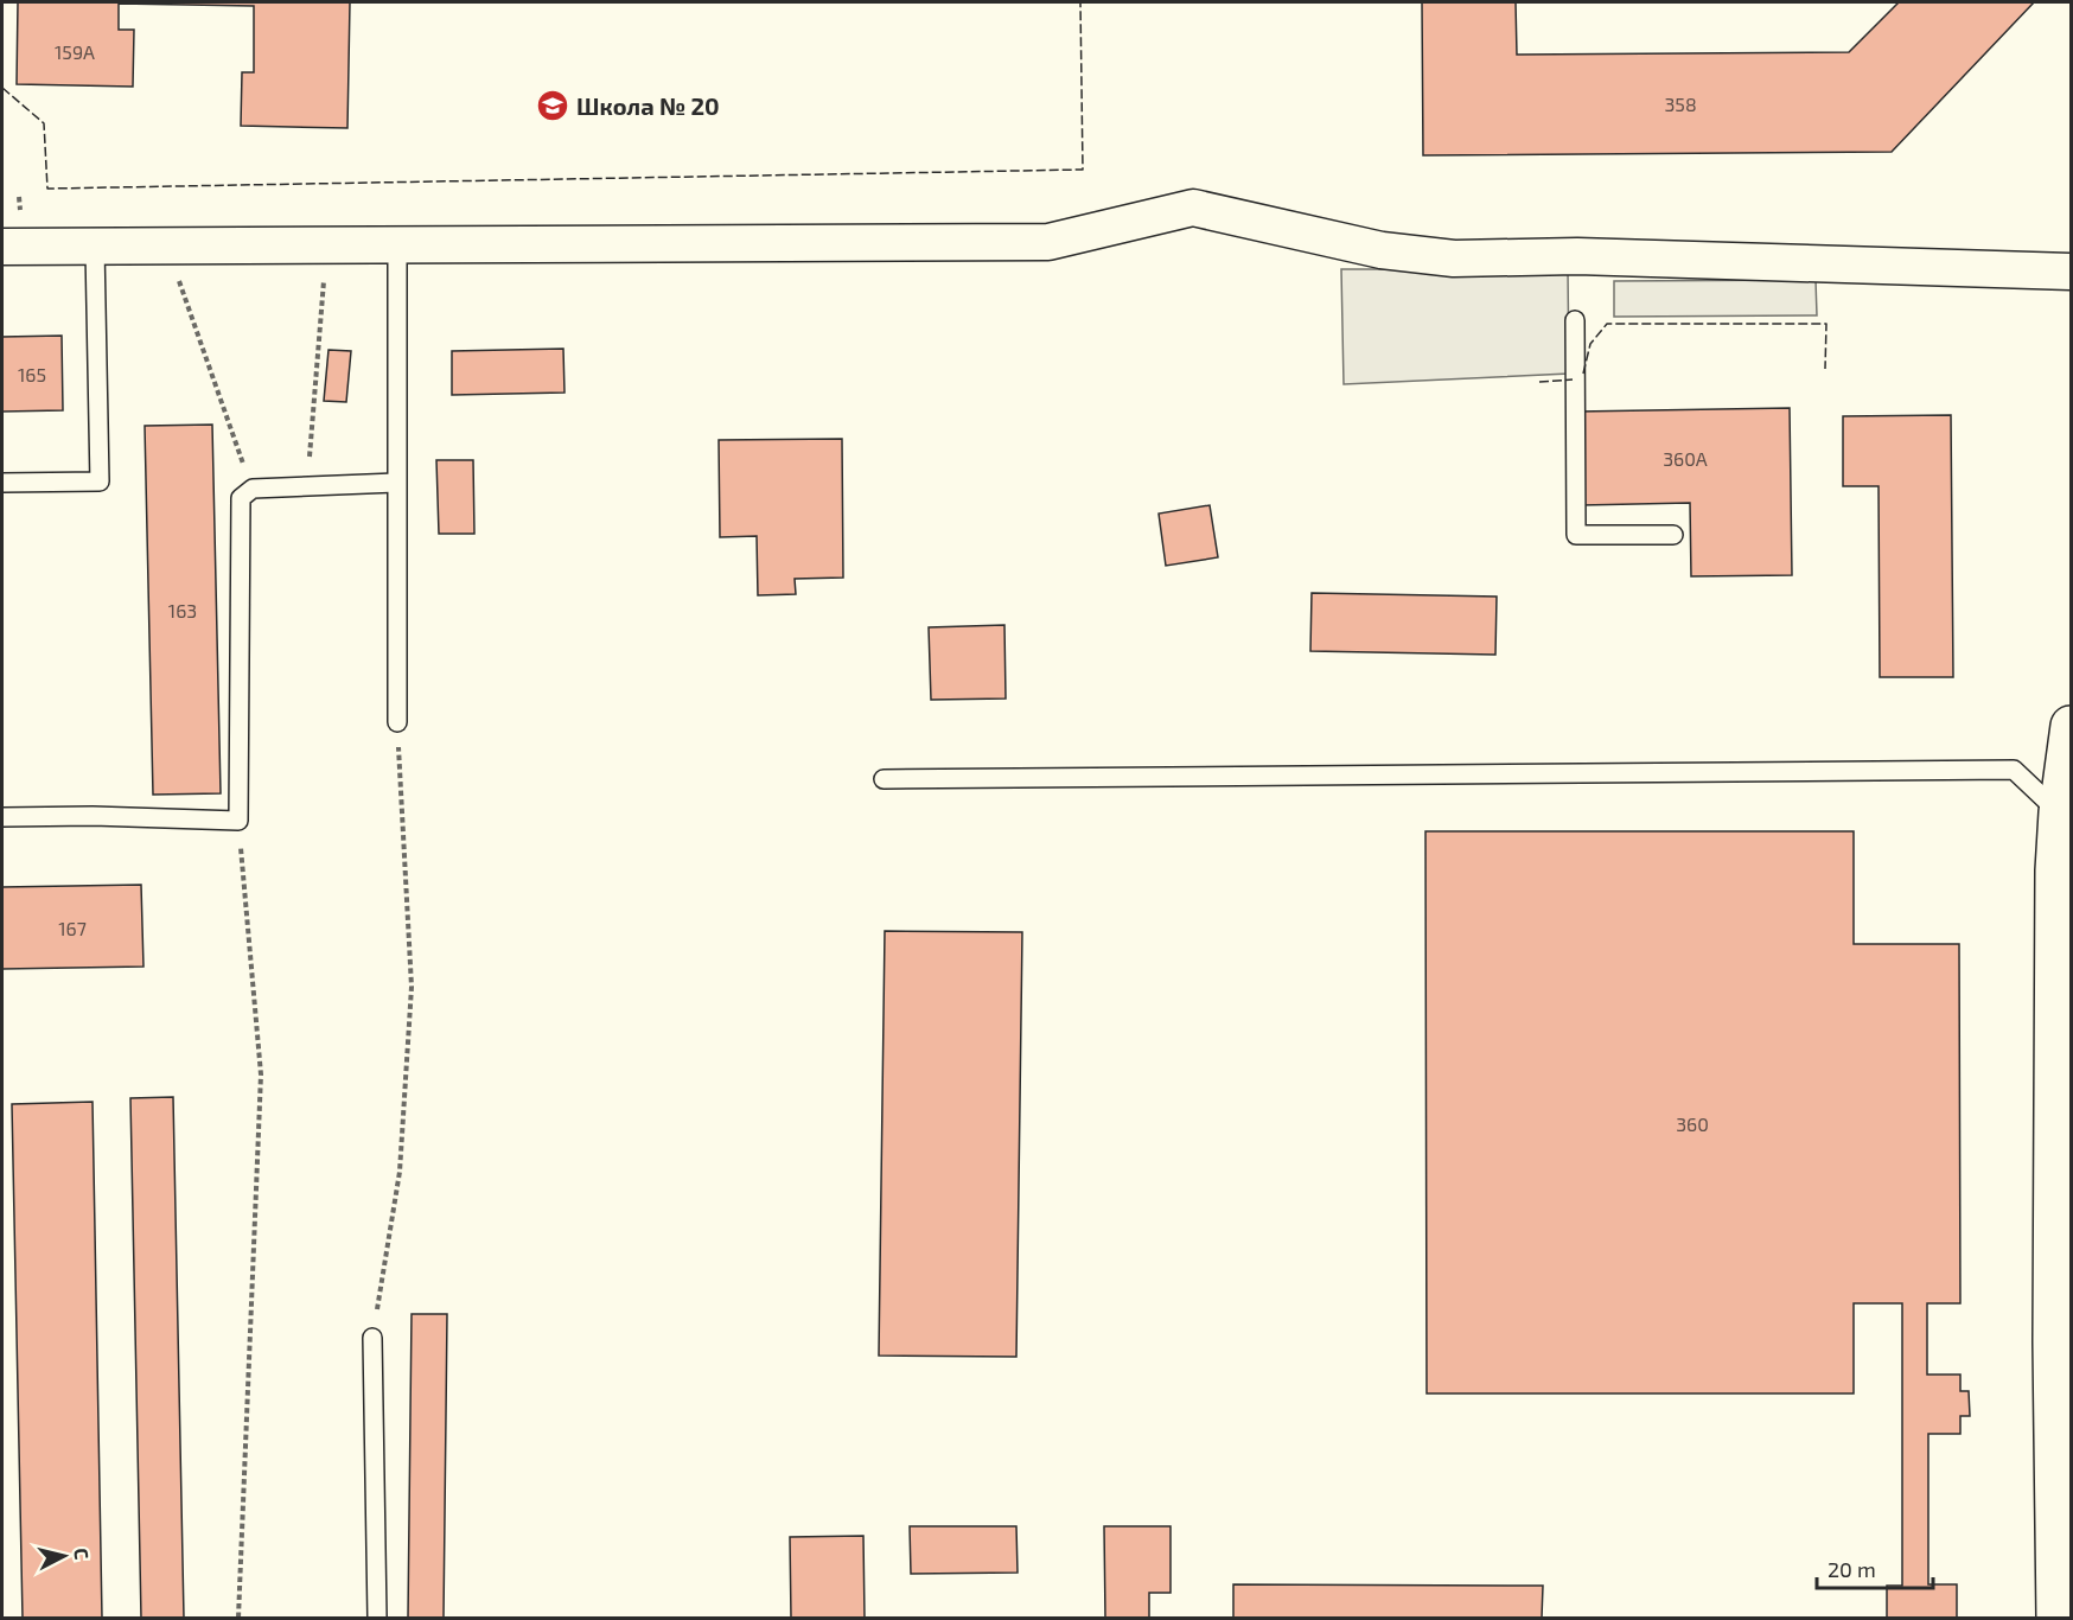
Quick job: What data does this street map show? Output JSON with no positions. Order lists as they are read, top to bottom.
{
  "places": {
    "school or university": ["Школа № 20"]
  },
  "house_numbers": [
    "159А",
    "358",
    "165",
    "360А",
    "163",
    "167",
    "360"
  ],
  "scale_bar": "20 m",
  "north": "right"
}
